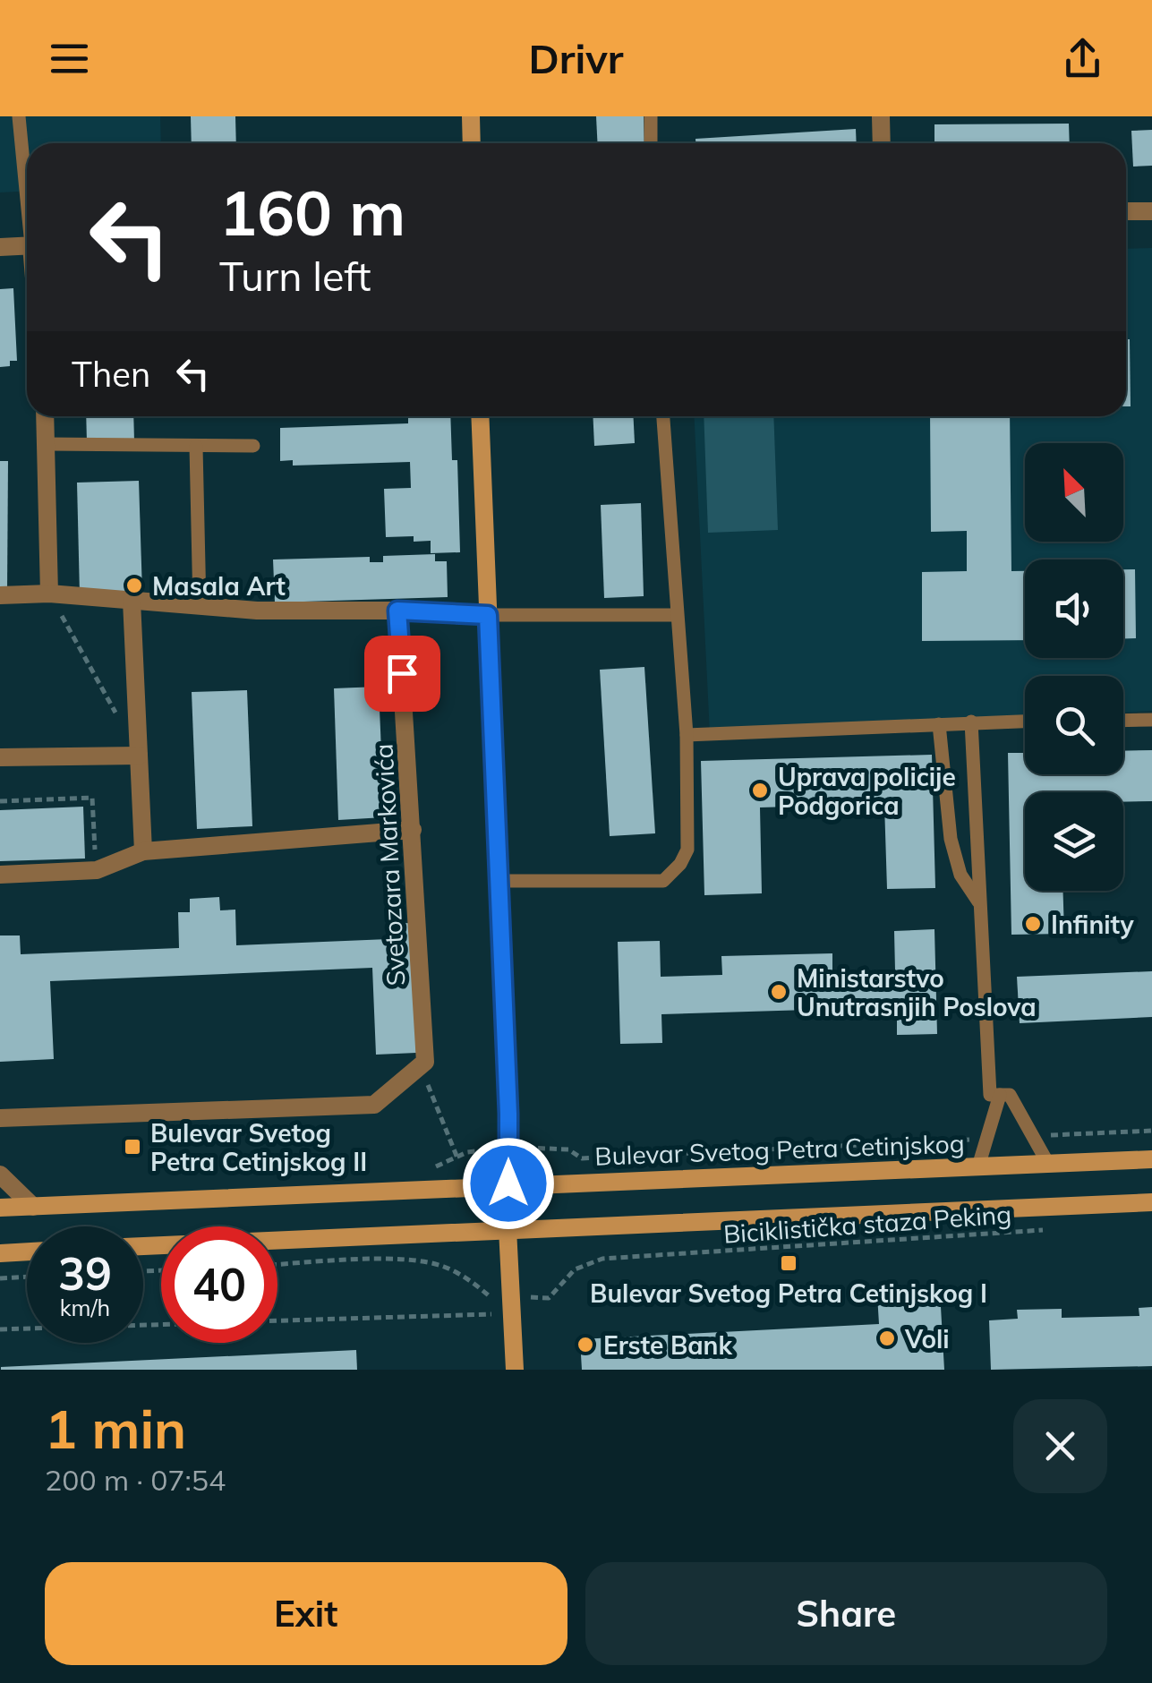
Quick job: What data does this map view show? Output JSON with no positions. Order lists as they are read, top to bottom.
{
  "streets": {
    "main road": ["Bulevar Svetog Petra Cetinjskog"],
    "street": ["Svetozara Markovića"],
    "path": ["Biciklistička staza Peking"]
  },
  "places": {
    "other": [
      "Masala Art",
      "Uprava policije Podgorica",
      "Infinity",
      "Ministarstvo Unutrasnjih Poslova",
      "Voli",
      "Erste Bank"
    ],
    "transit": ["Bulevar Svetog Petra Cetinjskog II", "Bulevar Svetog Petra Cetinjskog I"]
  },
  "north": "top left",
  "page": {
    "header": "Drivr",
    "turn": ["160 m", "Turn left"],
    "then": "Then",
    "speed": "39 km/h",
    "limit": "40",
    "heading": ["1 min", "200 m · 07:54"],
    "buttons": ["Exit", "Share"]
  }
}
